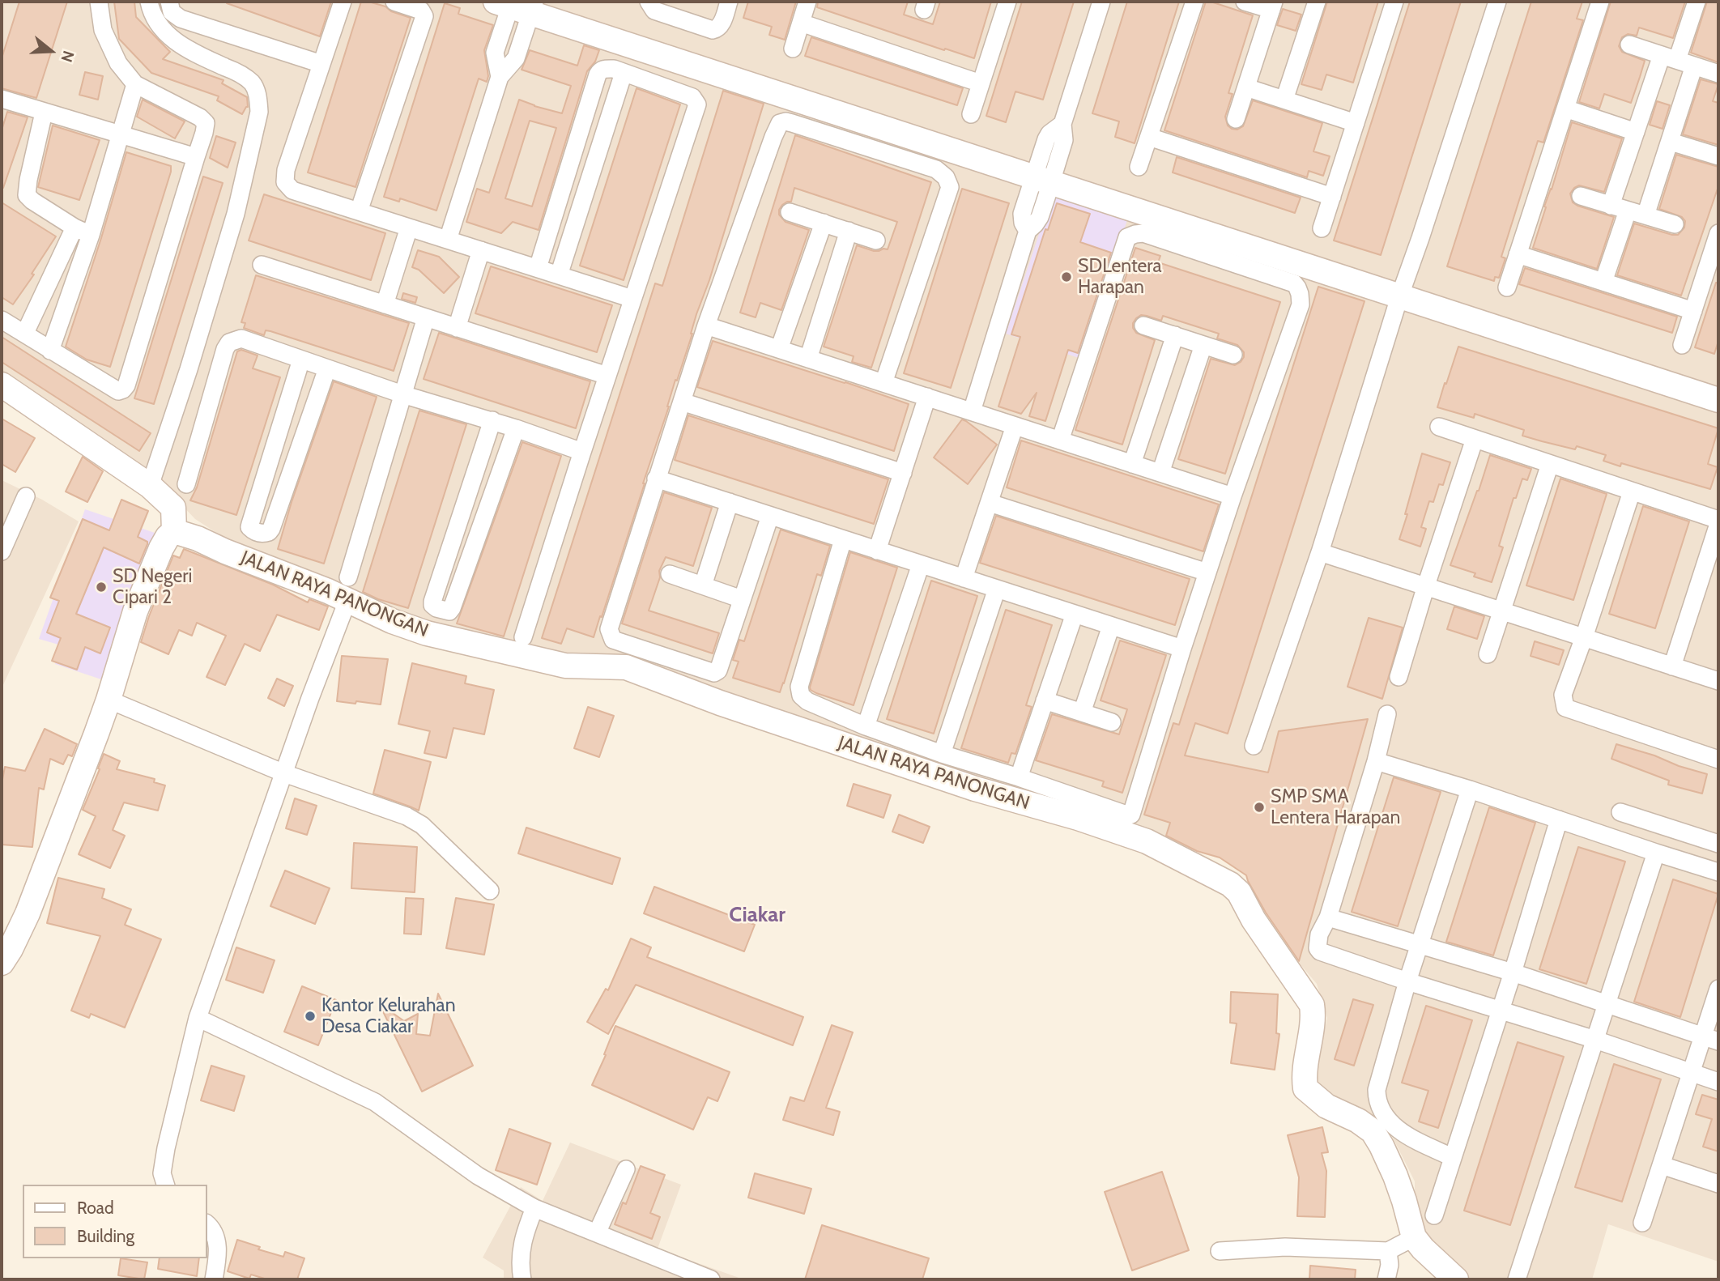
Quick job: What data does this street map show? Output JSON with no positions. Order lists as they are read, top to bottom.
{
  "streets": {
    "street": ["JALAN RAYA PANONGAN"]
  },
  "districts": ["Ciakar"],
  "places": [
    "SDLentera Harapan",
    "SD Negeri Cipari 2",
    "SMP SMA Lentera Harapan",
    "Kantor Kelurahan Desa Ciakar"
  ],
  "legend": ["Road", "Building"],
  "north": "right"
}
